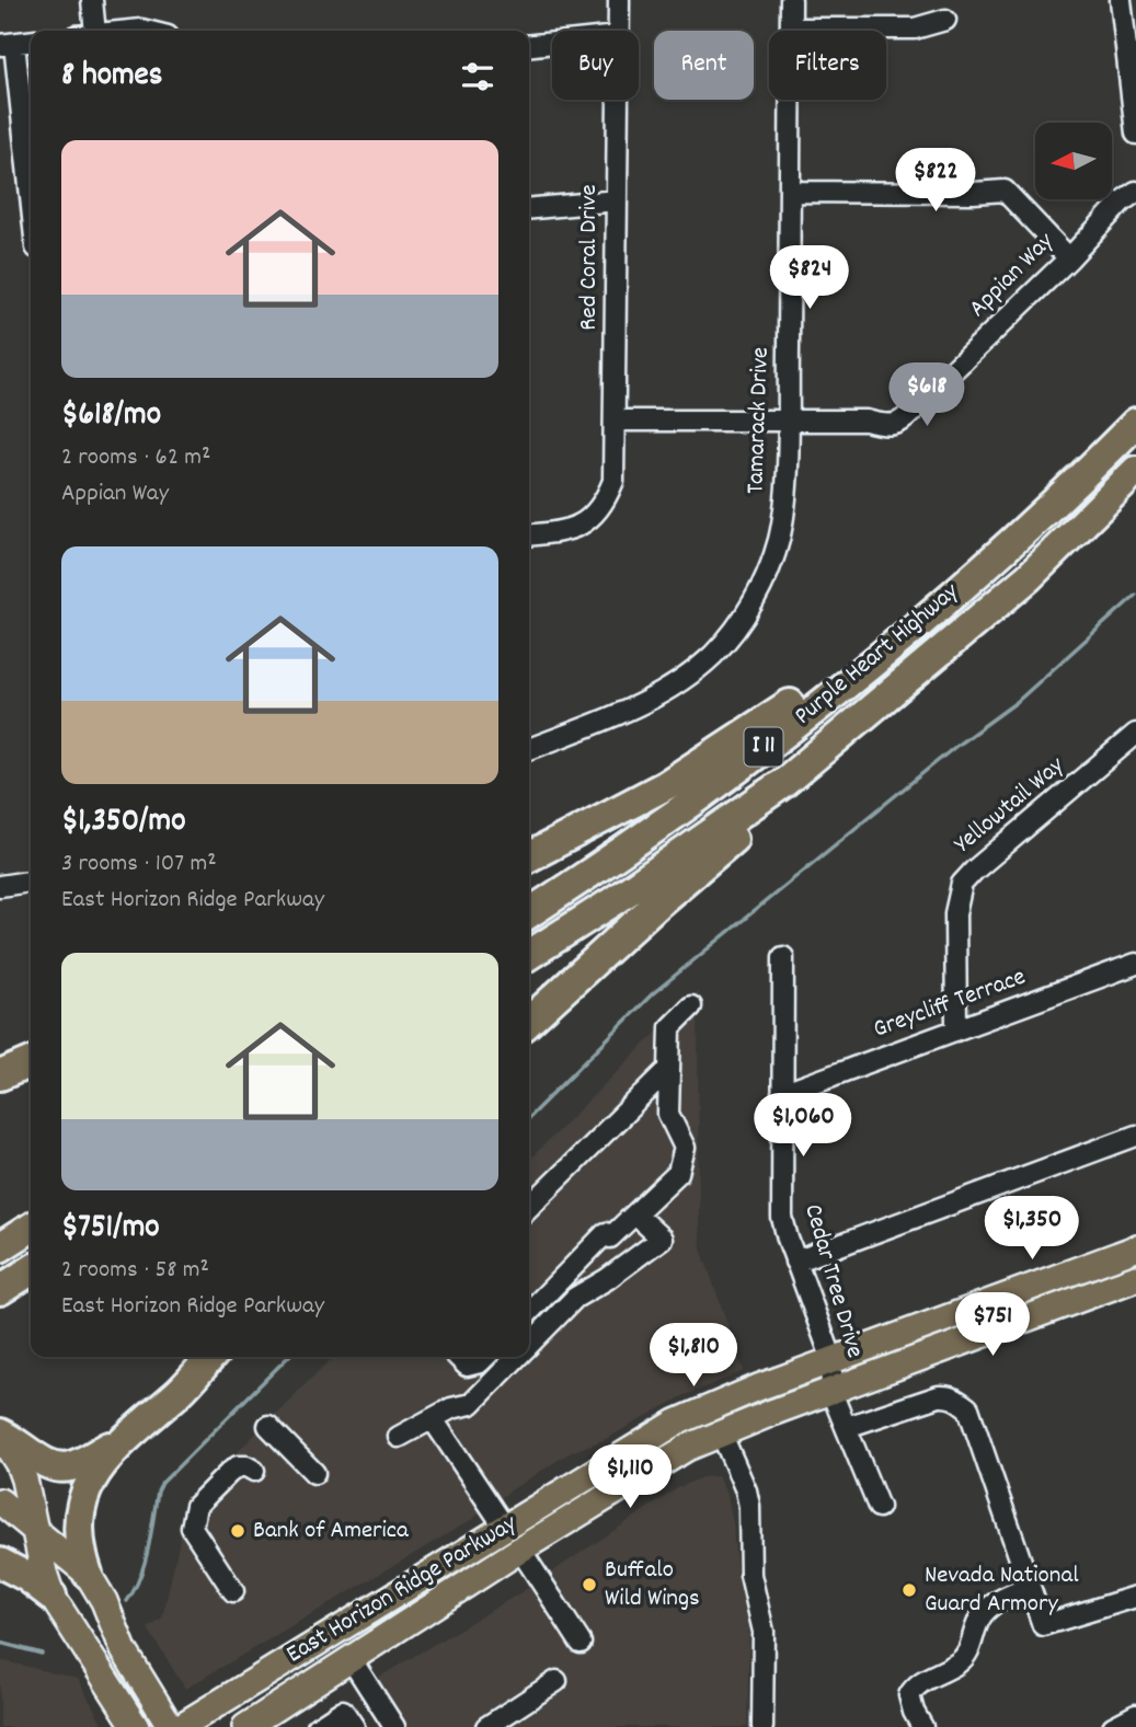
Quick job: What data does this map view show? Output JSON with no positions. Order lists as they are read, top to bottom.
{
  "streets": {
    "highway": ["Purple Heart Highway", "I 11"],
    "main road": ["East Horizon Ridge Parkway"],
    "street": [
      "Red Coral Drive",
      "Appian Way",
      "Tamarack Drive",
      "Yellowtail Way",
      "Greycliff Terrace",
      "Cedar Tree Drive"
    ]
  },
  "crossings": [
    ["Red Coral Drive", "Appian Way"],
    ["Appian Way", "Tamarack Drive"],
    ["Yellowtail Way", "Greycliff Terrace"],
    ["Greycliff Terrace", "Cedar Tree Drive"],
    ["Cedar Tree Drive", "East Horizon Ridge Parkway"]
  ],
  "places": ["Bank of America", "Buffalo Wild Wings", "Nevada National Guard Armory"],
  "north": "left",
  "page": {
    "chip": ["Buy", "Rent", "Filters"],
    "heading": "8 homes",
    "list": [
      {
        "name": "$618/mo",
        "note": "2 rooms · 62 m² · Appian Way"
      },
      {
        "name": "$1,350/mo",
        "note": "3 rooms · 107 m² · East Horizon Ridge Parkway"
      },
      {
        "name": "$751/mo",
        "note": "2 rooms · 58 m² · East Horizon Ridge Parkway"
      }
    ],
    "price": [
      "$822",
      "$824",
      "$618",
      "$1,060",
      "$1,350",
      "$751",
      "$1,810",
      "$1,110"
    ]
  }
}
